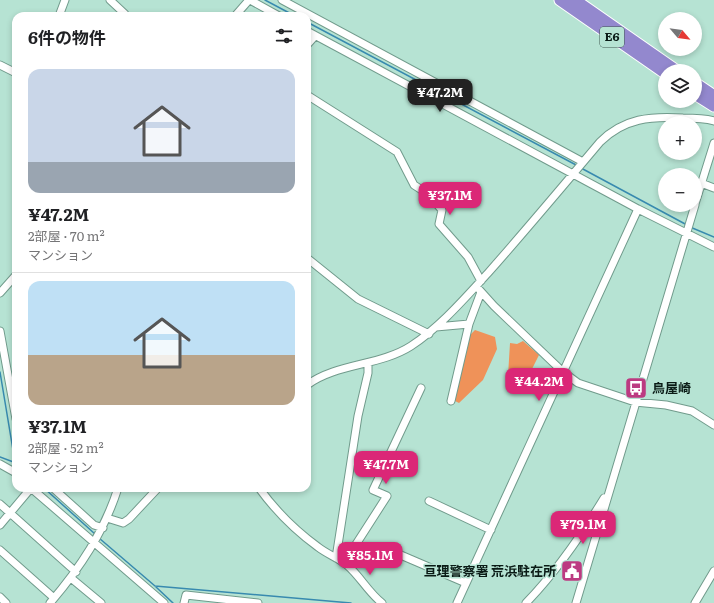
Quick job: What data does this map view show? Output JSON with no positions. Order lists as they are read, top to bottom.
{
  "streets": {
    "highway": ["E6"]
  },
  "places": {
    "bus stop": ["鳥屋崎"],
    "public building": ["亘理警察署 荒浜駐在所"]
  },
  "north": "bottom right",
  "page": {
    "map_buttons": ["+", "−"],
    "heading": "6件の物件",
    "list": [
      {
        "name": "¥47.2M",
        "note": "2部屋 · 70 m² · マンション"
      },
      {
        "name": "¥37.1M",
        "note": "2部屋 · 52 m² · マンション"
      }
    ],
    "price": [
      "¥47.2M",
      "¥37.1M",
      "¥44.2M",
      "¥47.7M",
      "¥79.1M",
      "¥85.1M"
    ]
  }
}
